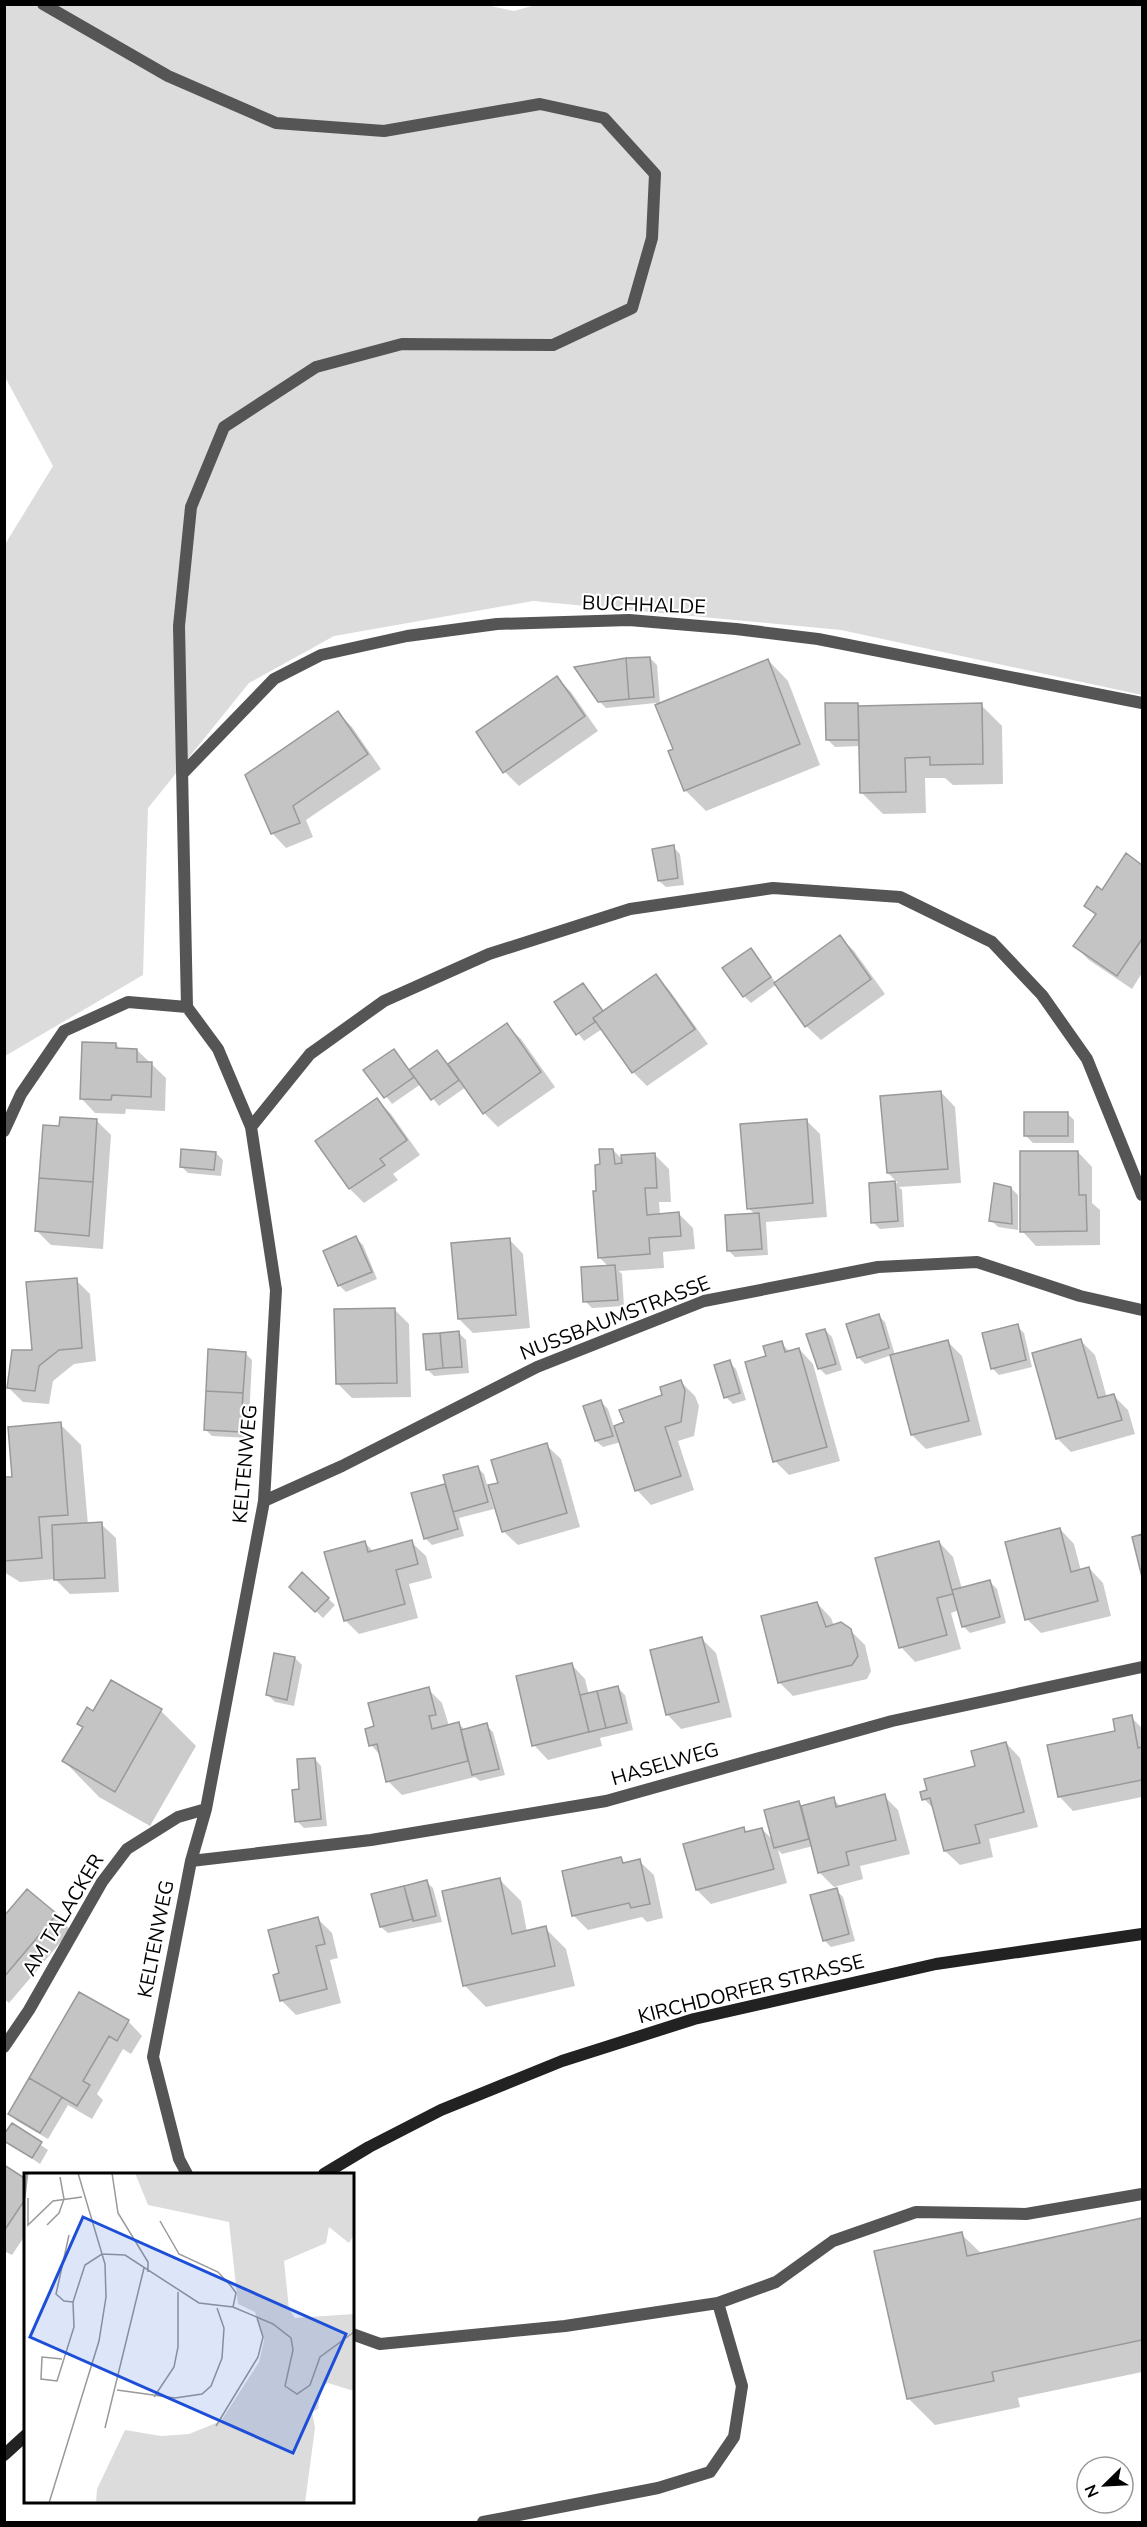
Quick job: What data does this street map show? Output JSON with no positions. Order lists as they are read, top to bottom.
{
  "streets": {
    "main road": ["KIRCHDORFER STRASSE"],
    "street": [
      "BUCHHALDE",
      "NUSSBAUMSTRASSE",
      "KELTENWEG",
      "HASELWEG",
      "AM TALACKER"
    ]
  },
  "crossings": [
    ["NUSSBAUMSTRASSE", "KELTENWEG"],
    ["KELTENWEG", "HASELWEG"],
    ["KELTENWEG", "AM TALACKER"]
  ],
  "north": "bottom left"
}
